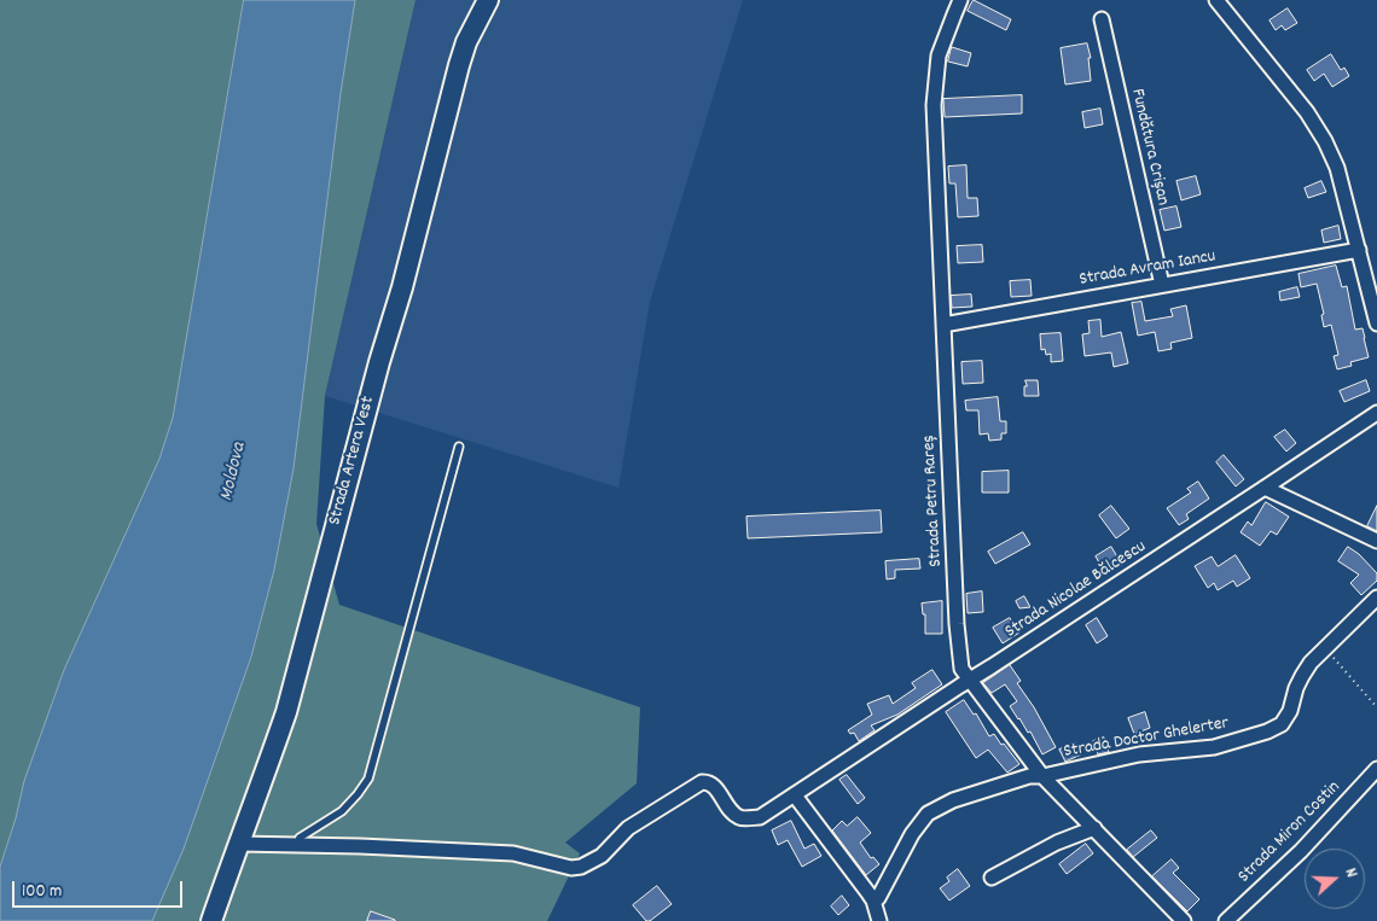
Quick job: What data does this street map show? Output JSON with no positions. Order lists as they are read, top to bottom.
{
  "streets": {
    "main road": ["Strada Artera Vest"],
    "street": [
      "Fundătura Crișan",
      "Strada Avram Iancu",
      "Strada Petru Rareș",
      "Strada Nicolae Bălcescu",
      "Strada Doctor Ghelerter",
      "Strada Miron Costin"
    ]
  },
  "crossings": [
    ["Fundătura Crișan", "Strada Avram Iancu"],
    ["Strada Avram Iancu", "Strada Petru Rareș"],
    ["Strada Petru Rareș", "Strada Nicolae Bălcescu"],
    ["Strada Petru Rareș", "Strada Doctor Ghelerter"]
  ],
  "water": ["Moldova"],
  "scale_bar": "100 m",
  "north": "right"
}
